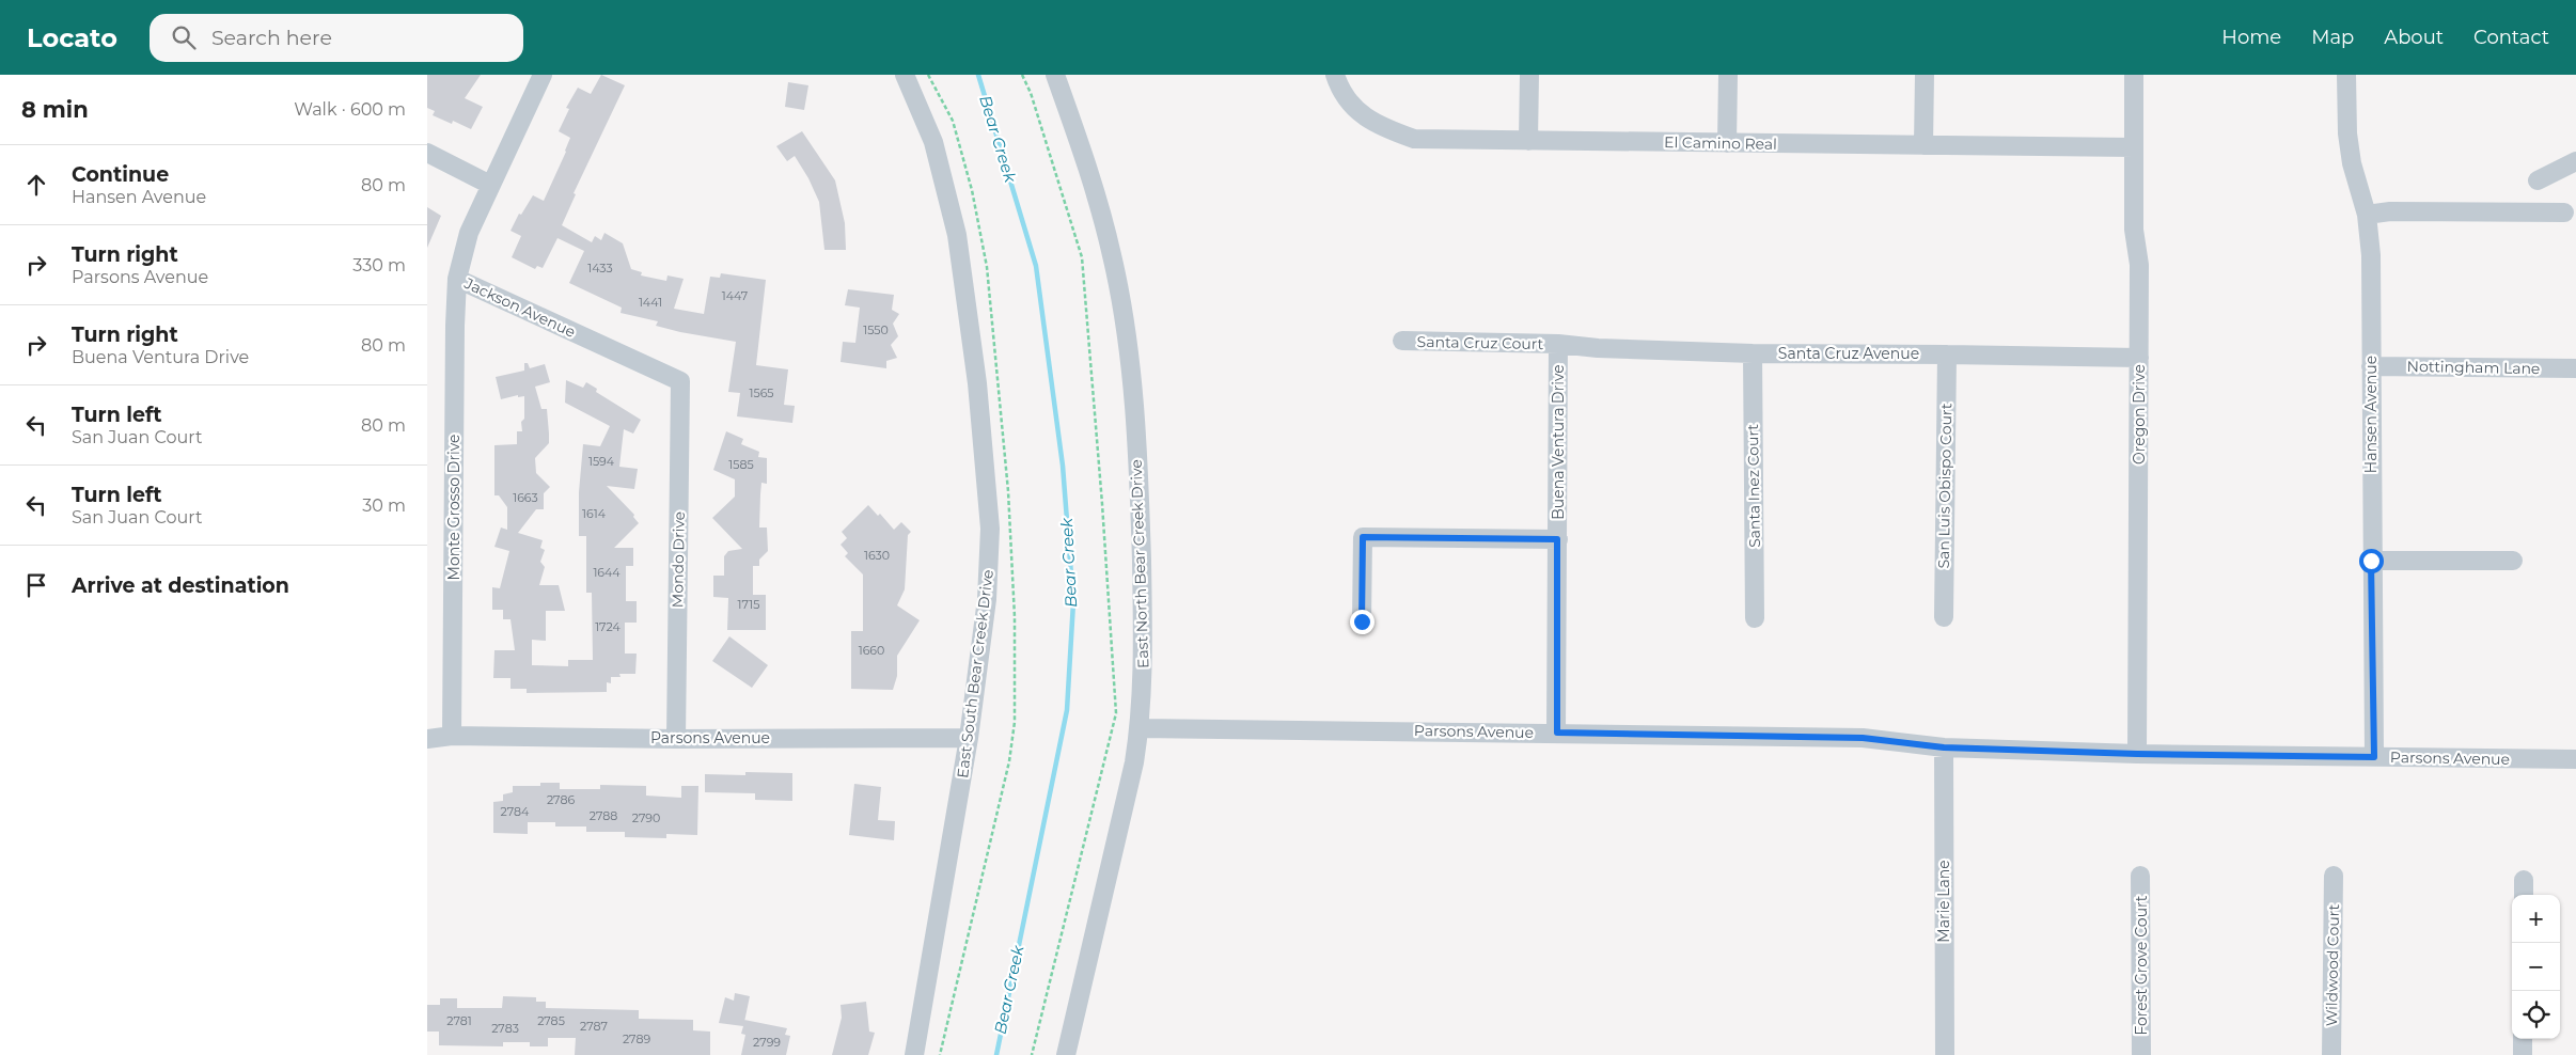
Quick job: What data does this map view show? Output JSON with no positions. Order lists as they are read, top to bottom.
{
  "streets": {
    "street": [
      "El Camino Real",
      "Jackson Avenue",
      "Santa Cruz Court",
      "Santa Cruz Avenue",
      "Nottingham Lane",
      "Oregon Drive",
      "Hansen Avenue",
      "Buena Ventura Drive",
      "Santa Inez Court",
      "San Luis Obispo Court",
      "Monte Grosso Drive",
      "Mondo Drive",
      "East North Bear Creek Drive",
      "East South Bear Creek Drive",
      "Parsons Avenue",
      "Marie Lane",
      "Forest Grove Court",
      "Wildwood Court"
    ]
  },
  "crossings": [
    ["El Camino Real", "Oregon Drive"],
    ["Jackson Avenue", "Monte Grosso Drive"],
    ["Jackson Avenue", "Mondo Drive"],
    ["Santa Cruz Court", "Santa Cruz Avenue"],
    ["Santa Cruz Court", "Buena Ventura Drive"],
    ["Santa Cruz Avenue", "Oregon Drive"],
    ["Santa Cruz Avenue", "Buena Ventura Drive"],
    ["Santa Cruz Avenue", "Santa Inez Court"],
    ["Santa Cruz Avenue", "San Luis Obispo Court"],
    ["Nottingham Lane", "Hansen Avenue"],
    ["Oregon Drive", "Parsons Avenue"],
    ["Hansen Avenue", "Parsons Avenue"],
    ["Buena Ventura Drive", "Parsons Avenue"],
    ["Monte Grosso Drive", "Parsons Avenue"],
    ["Mondo Drive", "Parsons Avenue"],
    ["East North Bear Creek Drive", "Parsons Avenue"],
    ["East South Bear Creek Drive", "Parsons Avenue"],
    ["Parsons Avenue", "Marie Lane"]
  ],
  "water": ["Bear Creek"],
  "house_numbers": [
    "1433",
    "1447",
    "1441",
    "1550",
    "1565",
    "1594",
    "1585",
    "1663",
    "1614",
    "1630",
    "1644",
    "1715",
    "1724",
    "1660",
    "2786",
    "2784",
    "2788",
    "2790",
    "2781",
    "2785",
    "2787",
    "2783",
    "2789",
    "2799"
  ],
  "page": {
    "header": "Locato",
    "search": "Search here",
    "nav": [
      "Home",
      "Map",
      "About",
      "Contact"
    ],
    "heading": ["8 min", "Walk · 600 m"],
    "list": [
      ["Continue", "Hansen Avenue", "80 m"],
      ["Turn right", "Parsons Avenue", "330 m"],
      ["Turn right", "Buena Ventura Drive", "80 m"],
      ["Turn left", "San Juan Court", "80 m"],
      ["Turn left", "San Juan Court", "30 m"],
      "Arrive at destination"
    ],
    "map_buttons": ["+", "−"]
  }
}
